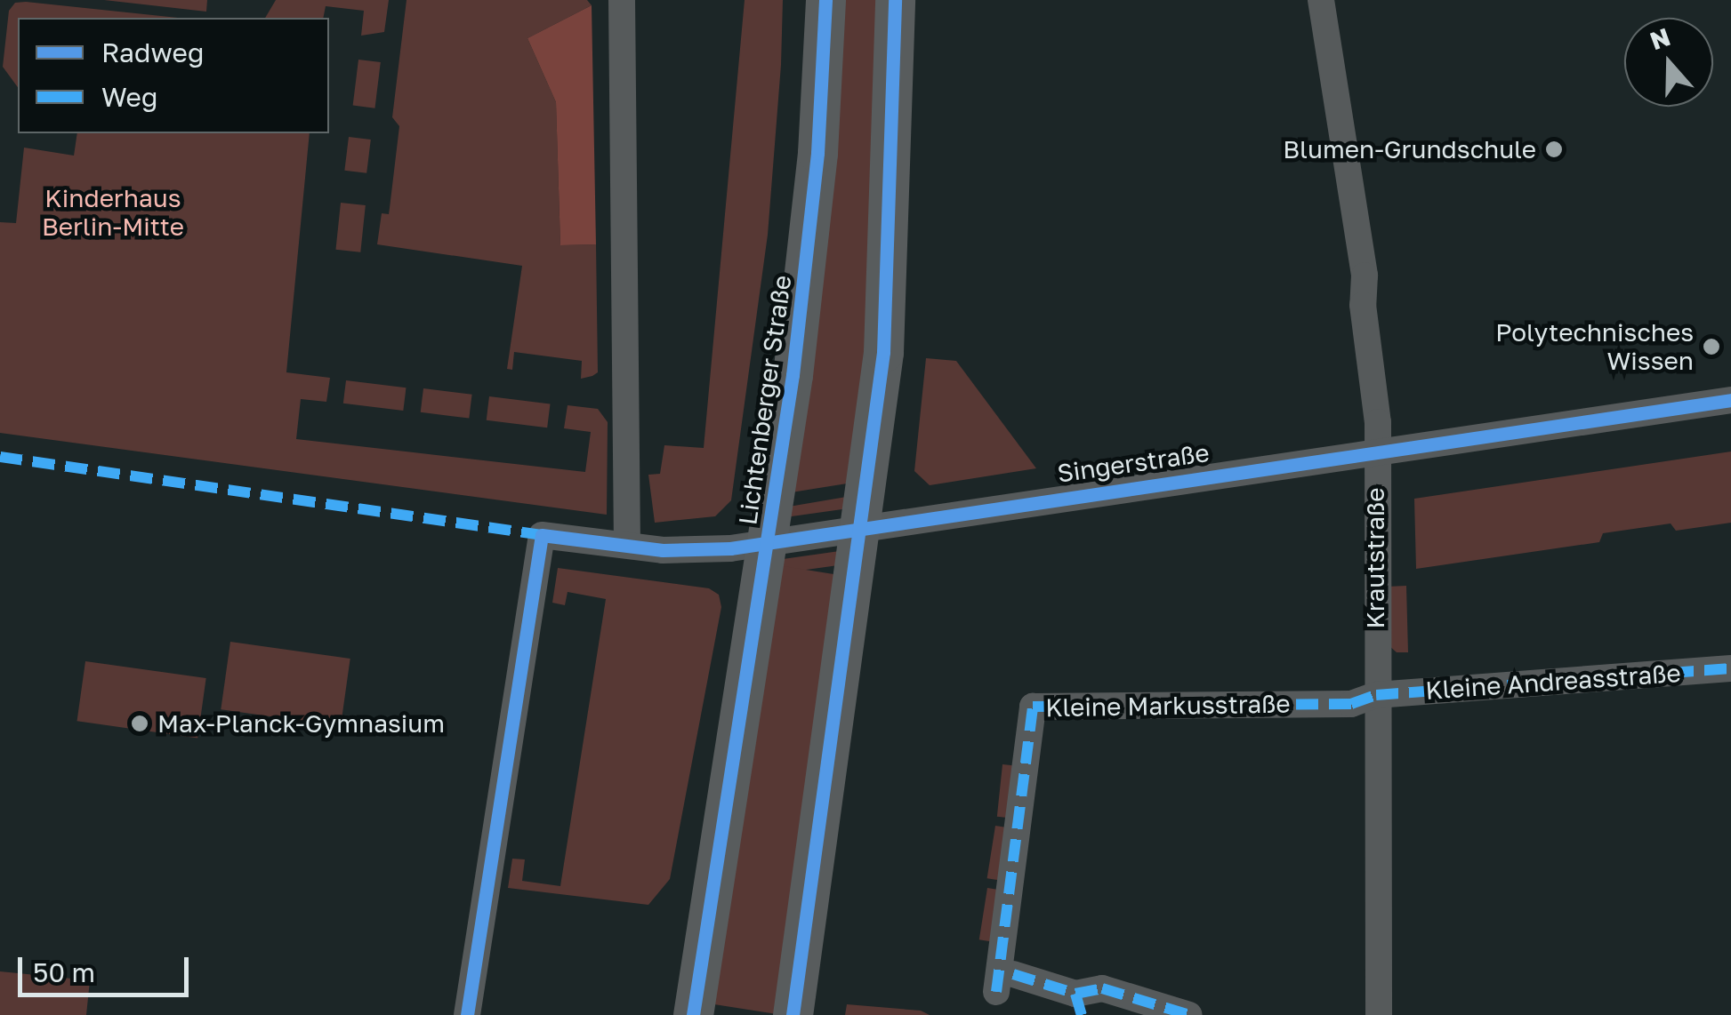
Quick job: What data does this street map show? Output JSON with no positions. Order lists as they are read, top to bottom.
{
  "streets": {
    "main road": ["Lichtenberger Straße"],
    "street": [
      "Singerstraße",
      "Krautstraße",
      "Kleine Andreasstraße",
      "Kleine Markusstraße"
    ]
  },
  "crossings": [
    ["Lichtenberger Straße", "Singerstraße"],
    ["Singerstraße", "Krautstraße"],
    ["Krautstraße", "Kleine Andreasstraße"],
    ["Krautstraße", "Kleine Markusstraße"],
    ["Kleine Andreasstraße", "Kleine Markusstraße"]
  ],
  "parks": ["Kinderhaus Berlin-Mitte"],
  "places": ["Blumen-Grundschule", "Polytechnisches Wissen", "Max-Planck-Gymnasium"],
  "legend": ["Radweg", "Weg"],
  "scale_bar": "50 m",
  "north": "top"
}
